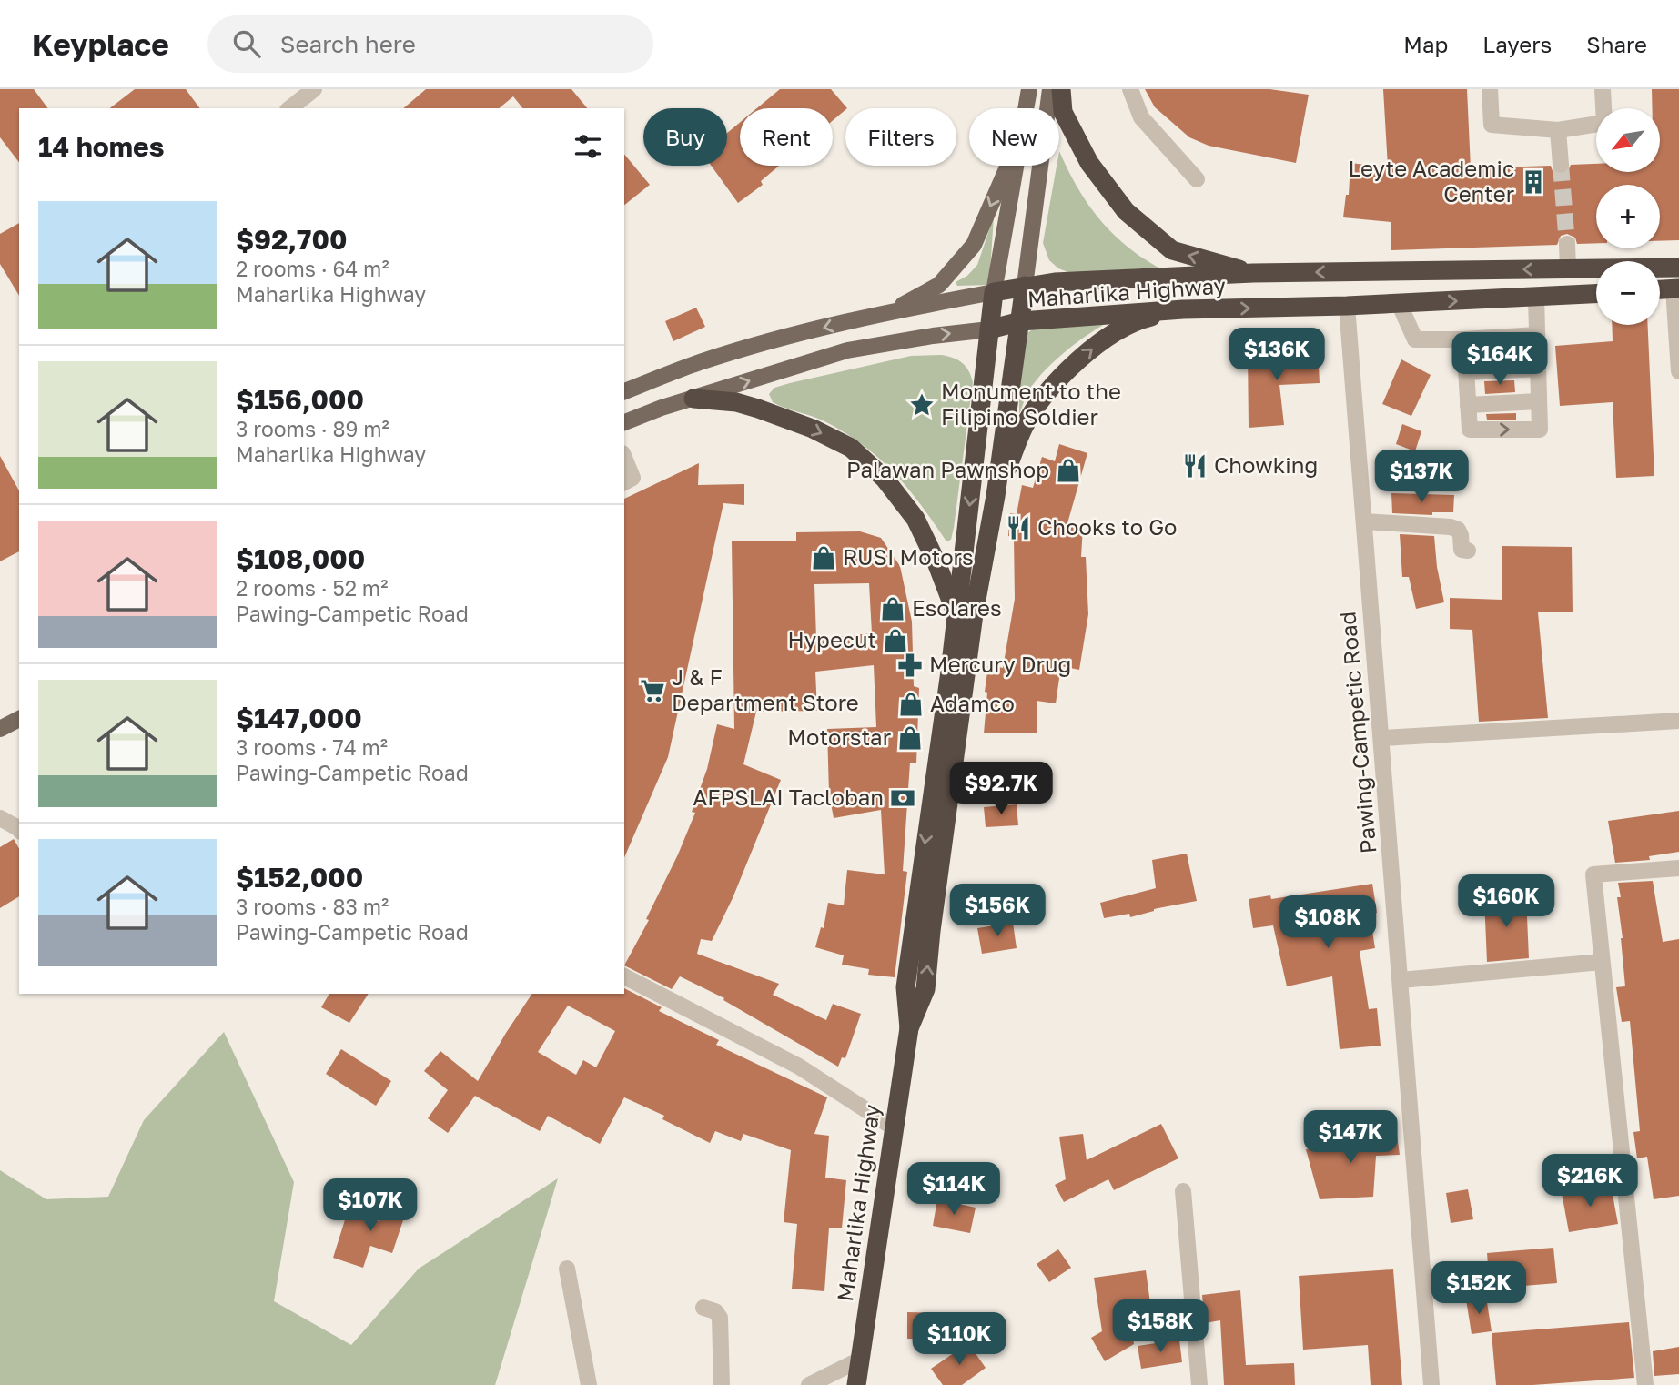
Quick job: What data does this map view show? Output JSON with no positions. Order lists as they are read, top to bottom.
{
  "streets": {
    "highway": ["Maharlika Highway"],
    "street": ["Pawing-Campetic Road"]
  },
  "crossings": [
    ["Maharlika Highway", "Pawing-Campetic Road"]
  ],
  "places": {
    "building": ["Leyte Academic Center"],
    "place": ["Monument to the Filipino Soldier"],
    "restaurant": ["Chowking", "Chooks to Go"],
    "shop": [
      "Palawan Pawnshop",
      "RUSI Motors",
      "Esolares",
      "Hypecut",
      "Adamco",
      "Motorstar"
    ],
    "pharmacy": ["Mercury Drug"],
    "supermarket": ["J & F Department Store"],
    "bank": ["AFPSLAI Tacloban"]
  },
  "north": "bottom left",
  "page": {
    "header": "Keyplace",
    "search": "Search here",
    "nav": ["Map", "Layers", "Share"],
    "map_buttons": ["+", "−"],
    "chip": [
      "Buy",
      "Rent",
      "Filters",
      "New"
    ],
    "heading": "14 homes",
    "list": [
      {
        "name": "$92,700",
        "note": "2 rooms · 64 m² · Maharlika Highway"
      },
      {
        "name": "$156,000",
        "note": "3 rooms · 89 m² · Maharlika Highway"
      },
      {
        "name": "$108,000",
        "note": "2 rooms · 52 m² · Pawing-Campetic Road"
      },
      {
        "name": "$147,000",
        "note": "3 rooms · 74 m² · Pawing-Campetic Road"
      },
      {
        "name": "$152,000",
        "note": "3 rooms · 83 m² · Pawing-Campetic Road"
      }
    ],
    "price": [
      "$136K",
      "$164K",
      "$137K",
      "$92.7K",
      "$160K",
      "$156K",
      "$108K",
      "$147K",
      "$216K",
      "$114K",
      "$107K",
      "$152K",
      "$158K",
      "$110K"
    ]
  }
}
